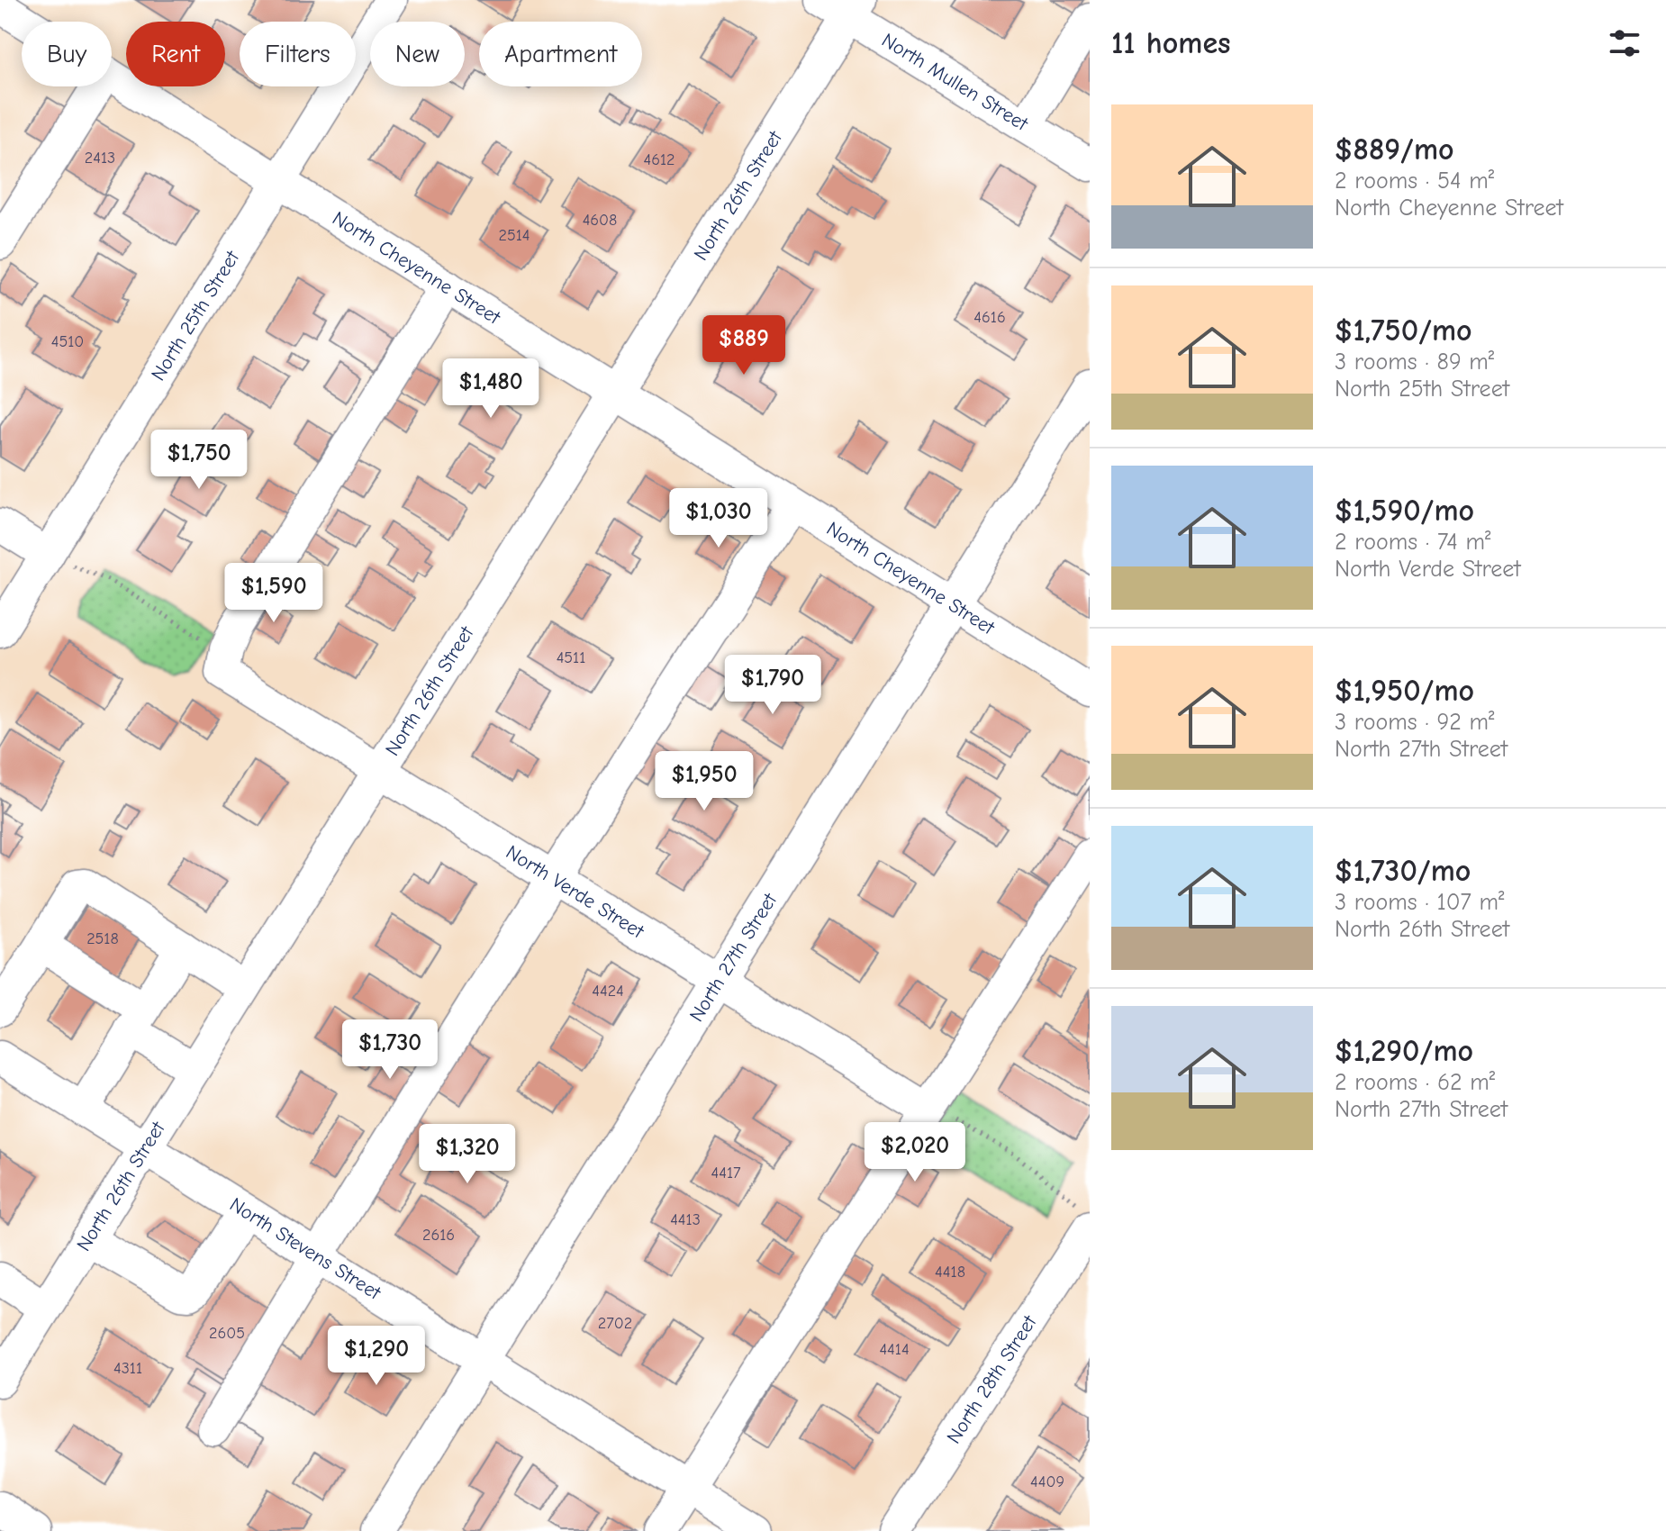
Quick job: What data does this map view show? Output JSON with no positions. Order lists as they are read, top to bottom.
{
  "streets": {
    "street": [
      "North Mullen Street",
      "North 26th Street",
      "North Cheyenne Street",
      "North 25th Street",
      "North Verde Street",
      "North 27th Street",
      "North Stevens Street",
      "North 28th Street"
    ]
  },
  "crossings": [
    ["North Mullen Street", "North 26th Street"],
    ["North 26th Street", "North Cheyenne Street"],
    ["North 26th Street", "North Verde Street"],
    ["North 26th Street", "North Stevens Street"],
    ["North Cheyenne Street", "North 25th Street"],
    ["North Cheyenne Street", "North 27th Street"],
    ["North Verde Street", "North 27th Street"],
    ["North 27th Street", "North Stevens Street"]
  ],
  "house_numbers": [
    "2413",
    "4612",
    "4608",
    "2514",
    "4616",
    "4510",
    "4511",
    "2518",
    "4424",
    "4417",
    "4413",
    "2616",
    "4418",
    "2702",
    "2605",
    "4414",
    "4311",
    "4409"
  ],
  "page": {
    "heading": "11 homes",
    "chip": [
      "Buy",
      "Rent",
      "Filters",
      "New",
      "Apartment"
    ],
    "list": [
      {
        "name": "$889/mo",
        "note": "2 rooms · 54 m² · North Cheyenne Street"
      },
      {
        "name": "$1,750/mo",
        "note": "3 rooms · 89 m² · North 25th Street"
      },
      {
        "name": "$1,590/mo",
        "note": "2 rooms · 74 m² · North Verde Street"
      },
      {
        "name": "$1,950/mo",
        "note": "3 rooms · 92 m² · North 27th Street"
      },
      {
        "name": "$1,730/mo",
        "note": "3 rooms · 107 m² · North 26th Street"
      },
      {
        "name": "$1,290/mo",
        "note": "2 rooms · 62 m² · North 27th Street"
      }
    ],
    "price": [
      "$889",
      "$1,480",
      "$1,750",
      "$1,030",
      "$1,590",
      "$1,790",
      "$1,950",
      "$1,730",
      "$2,020",
      "$1,320",
      "$1,290"
    ]
  }
}
